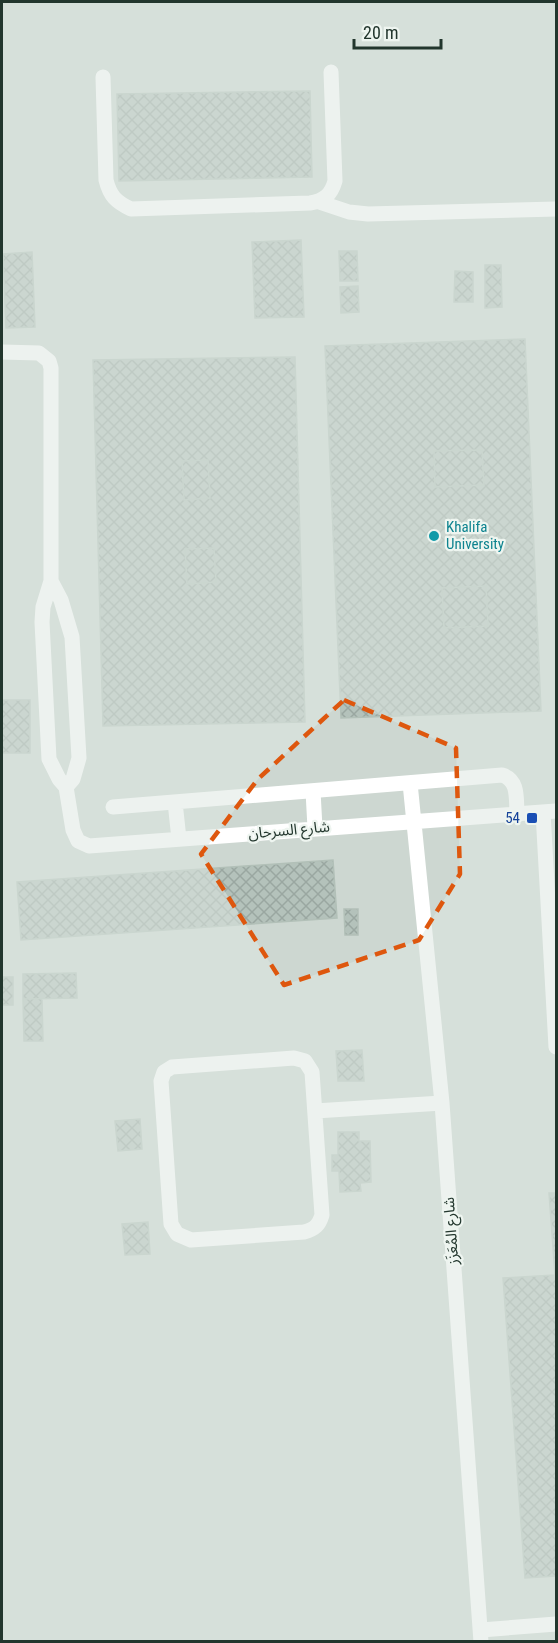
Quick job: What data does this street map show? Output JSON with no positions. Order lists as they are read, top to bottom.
{
  "streets": {
    "lane": ["شارع السرحان", "شارع المُعَزَز"]
  },
  "crossings": [
    ["شارع السرحان", "شارع المُعَزَز"]
  ],
  "places": {
    "other": ["Khalifa University"],
    "transit": ["54"]
  },
  "scale_bar": "20 m"
}
